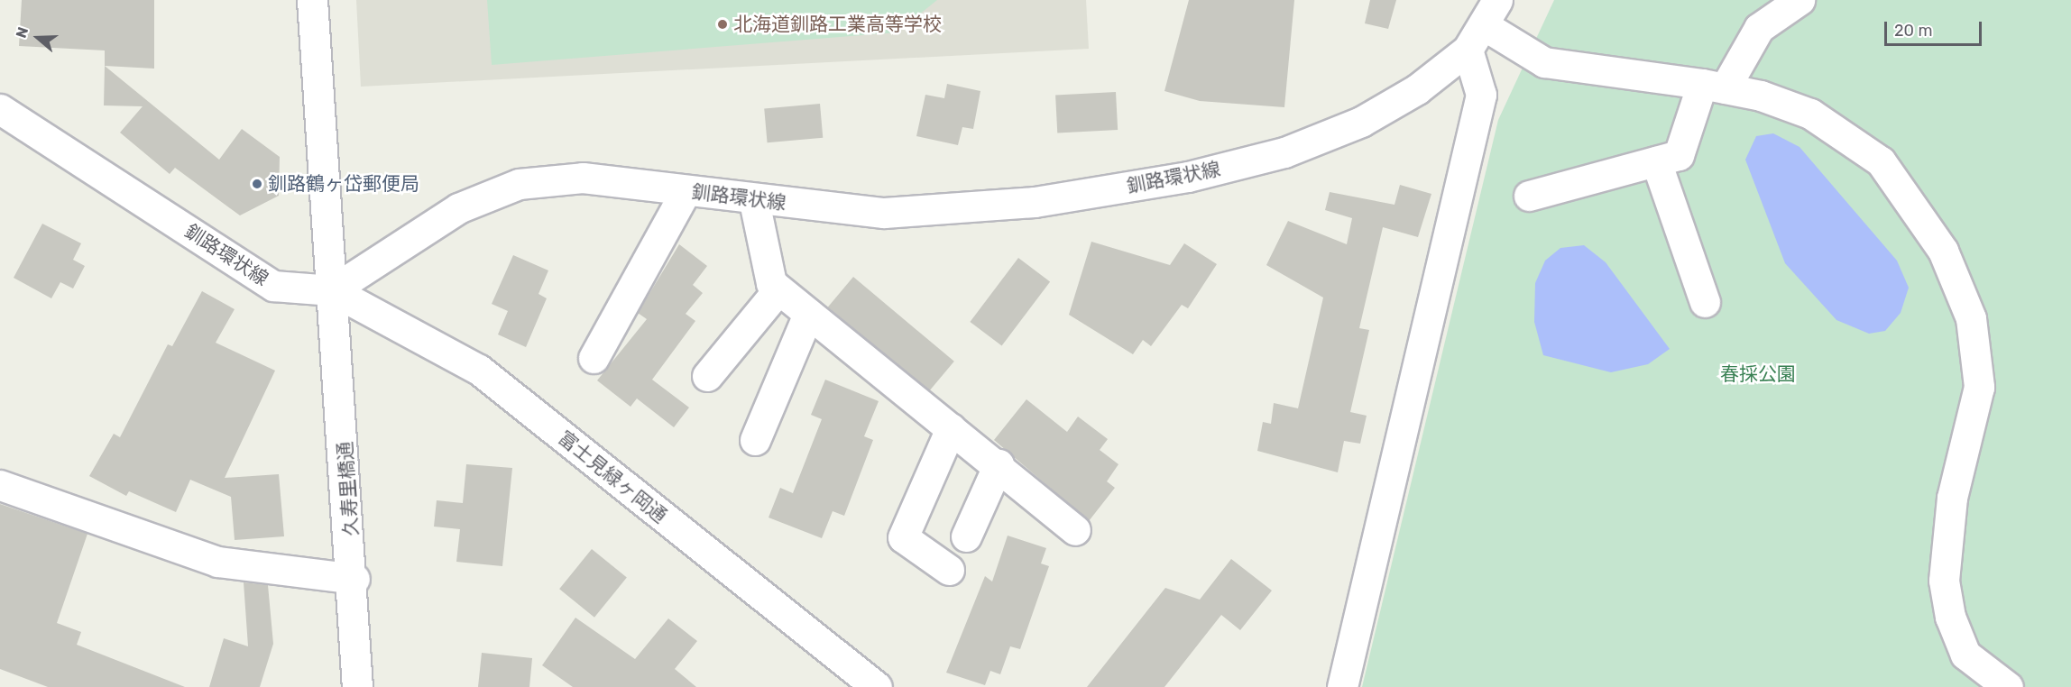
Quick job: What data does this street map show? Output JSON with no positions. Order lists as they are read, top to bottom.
{
  "streets": {
    "street": ["釧路環状線", "富士見緑ヶ岡通", "久寿里橋通"]
  },
  "crossings": [
    ["釧路環状線", "富士見緑ヶ岡通"],
    ["釧路環状線", "久寿里橋通"],
    ["富士見緑ヶ岡通", "久寿里橋通"]
  ],
  "parks": ["春採公園"],
  "places": ["北海道釧路工業高等学校", "釧路鶴ヶ岱郵便局"],
  "scale_bar": "20 m",
  "north": "left"
}
